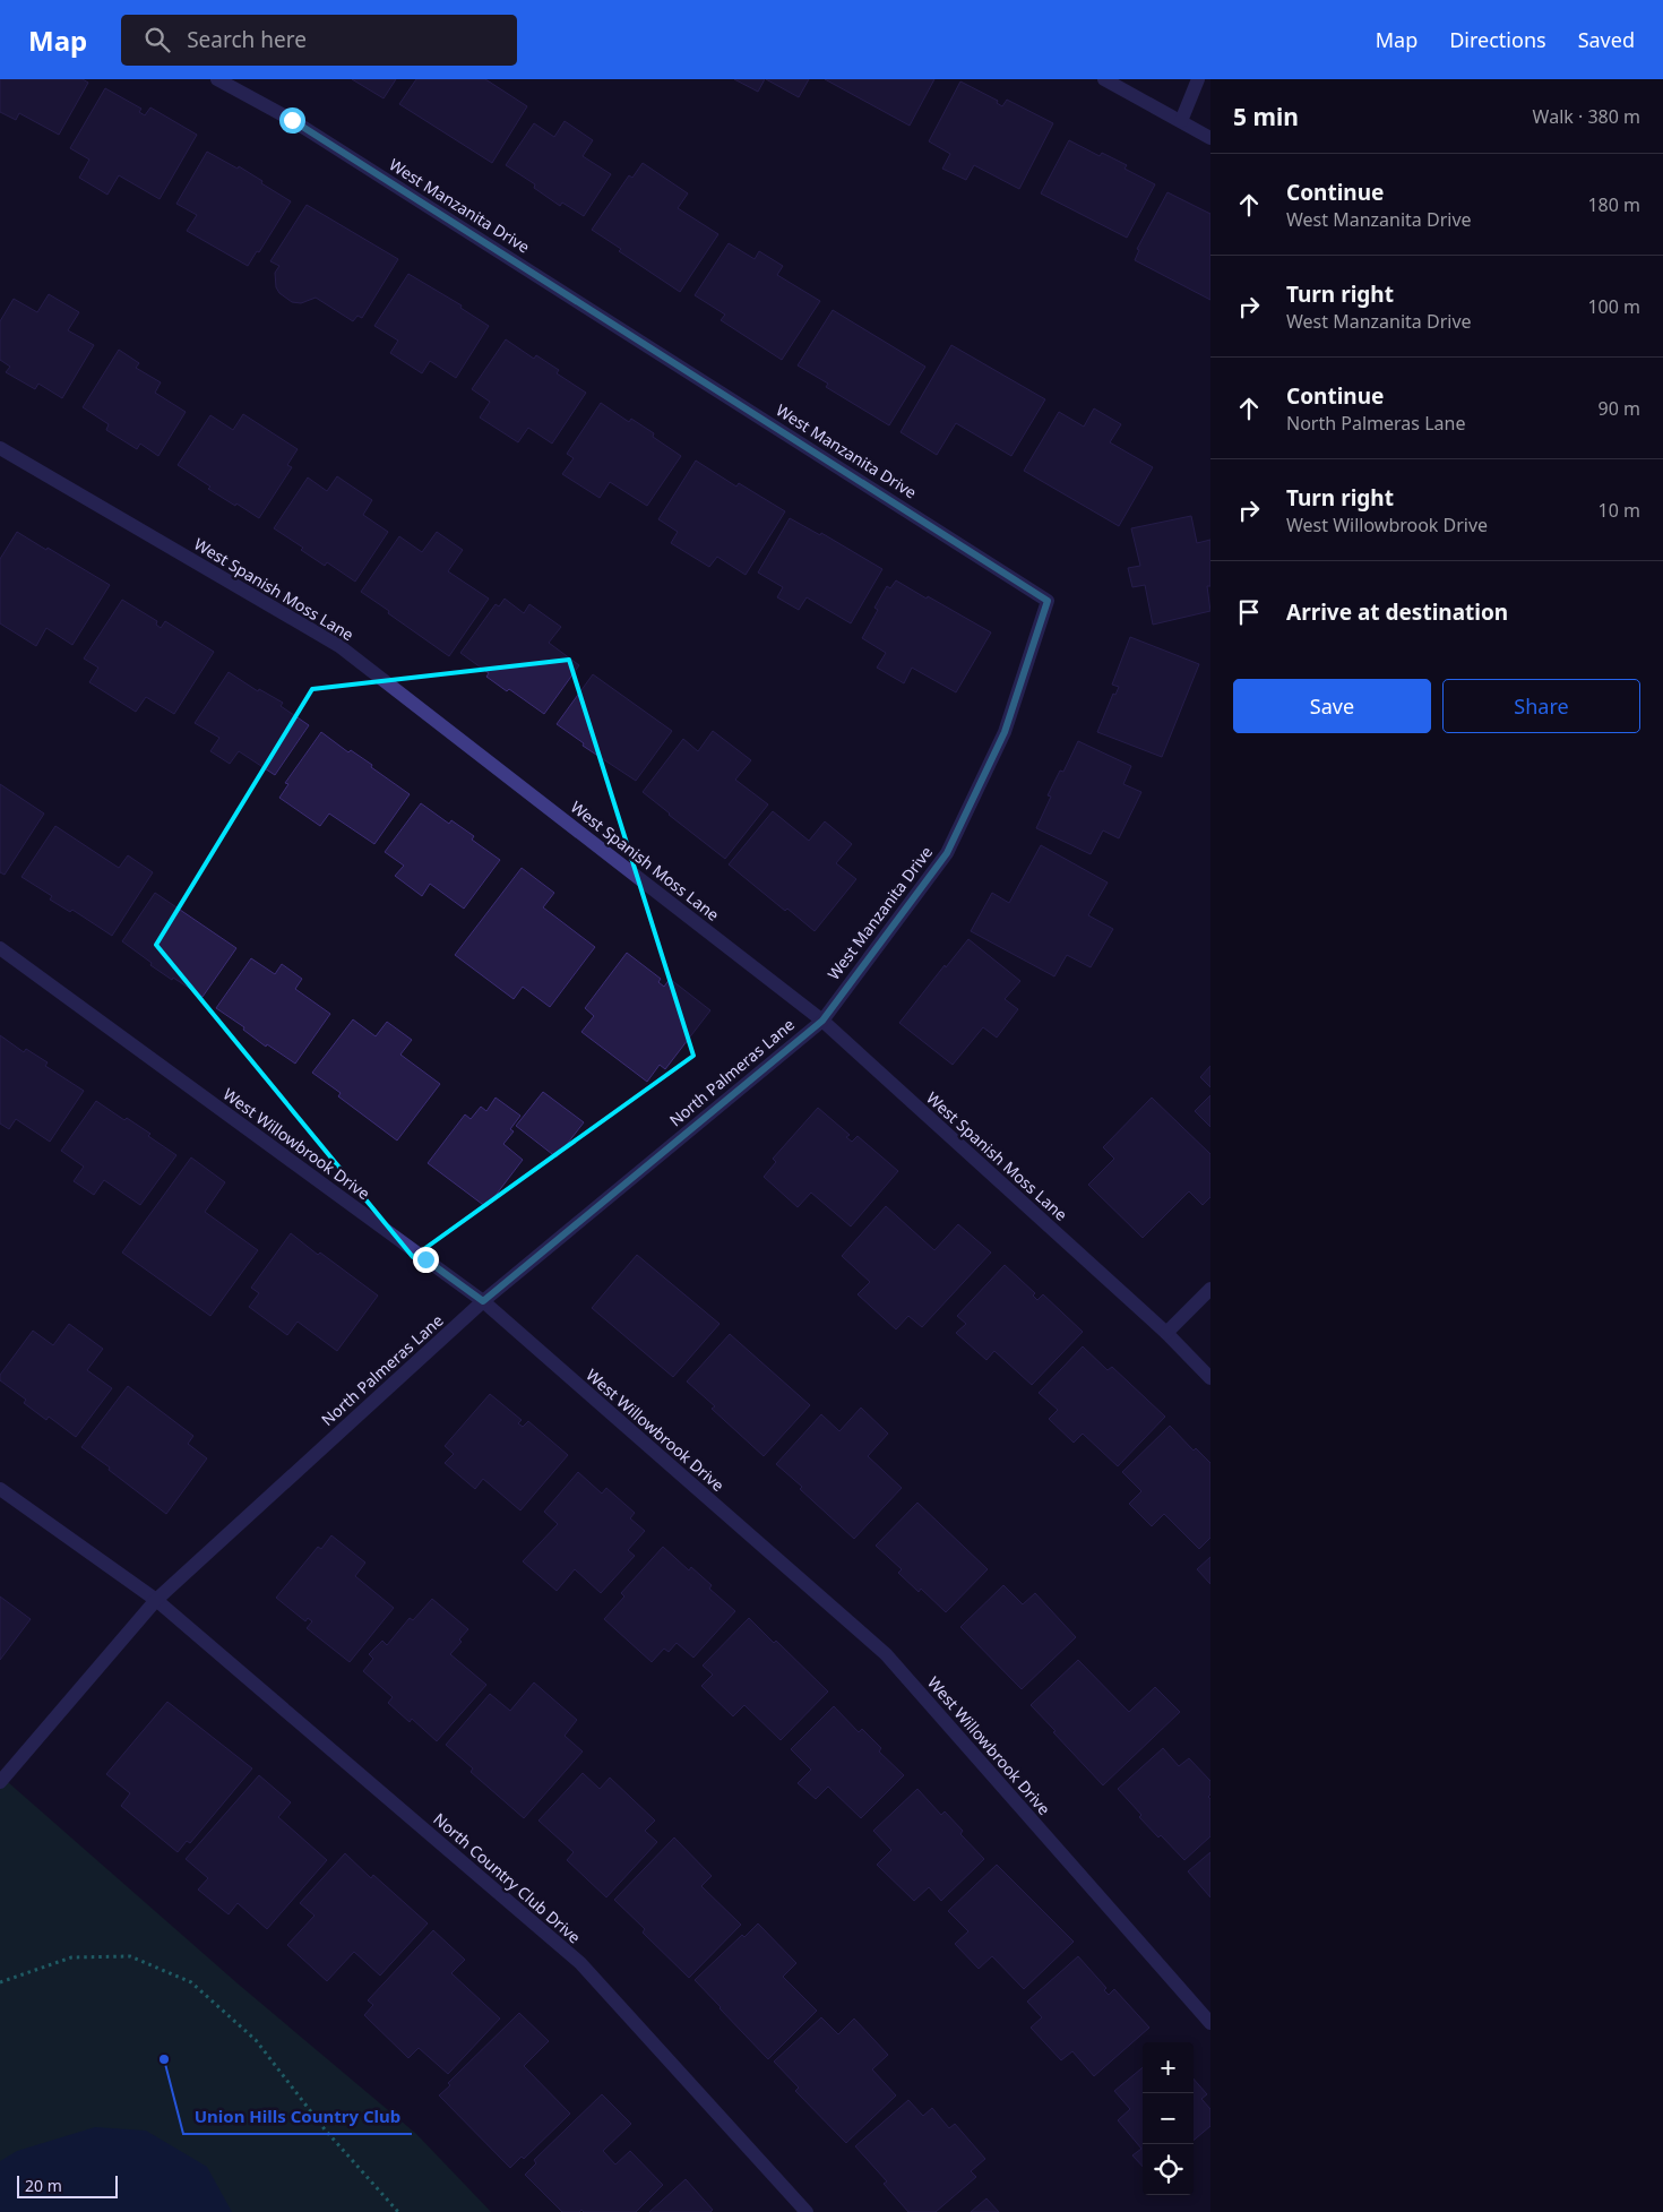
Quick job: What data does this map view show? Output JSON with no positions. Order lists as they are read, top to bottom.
{
  "streets": {
    "street": [
      "West Manzanita Drive",
      "West Spanish Moss Lane",
      "North Palmeras Lane",
      "West Willowbrook Drive",
      "North Country Club Drive"
    ]
  },
  "crossings": [
    ["West Manzanita Drive", "West Spanish Moss Lane"],
    ["West Manzanita Drive", "North Palmeras Lane"],
    ["West Spanish Moss Lane", "North Palmeras Lane"],
    ["North Palmeras Lane", "West Willowbrook Drive"],
    ["North Palmeras Lane", "North Country Club Drive"]
  ],
  "places": ["Union Hills Country Club"],
  "scale_bar": "20 m",
  "page": {
    "header": "Map",
    "search": "Search here",
    "nav": ["Map", "Directions", "Saved"],
    "heading": ["5 min", "Walk · 380 m"],
    "list": [
      ["Continue", "West Manzanita Drive", "180 m"],
      ["Turn right", "West Manzanita Drive", "100 m"],
      ["Continue", "North Palmeras Lane", "90 m"],
      ["Turn right", "West Willowbrook Drive", "10 m"],
      "Arrive at destination"
    ],
    "buttons": ["Save", "Share"],
    "map_buttons": ["+", "−"],
    "scale": "20 m"
  }
}
